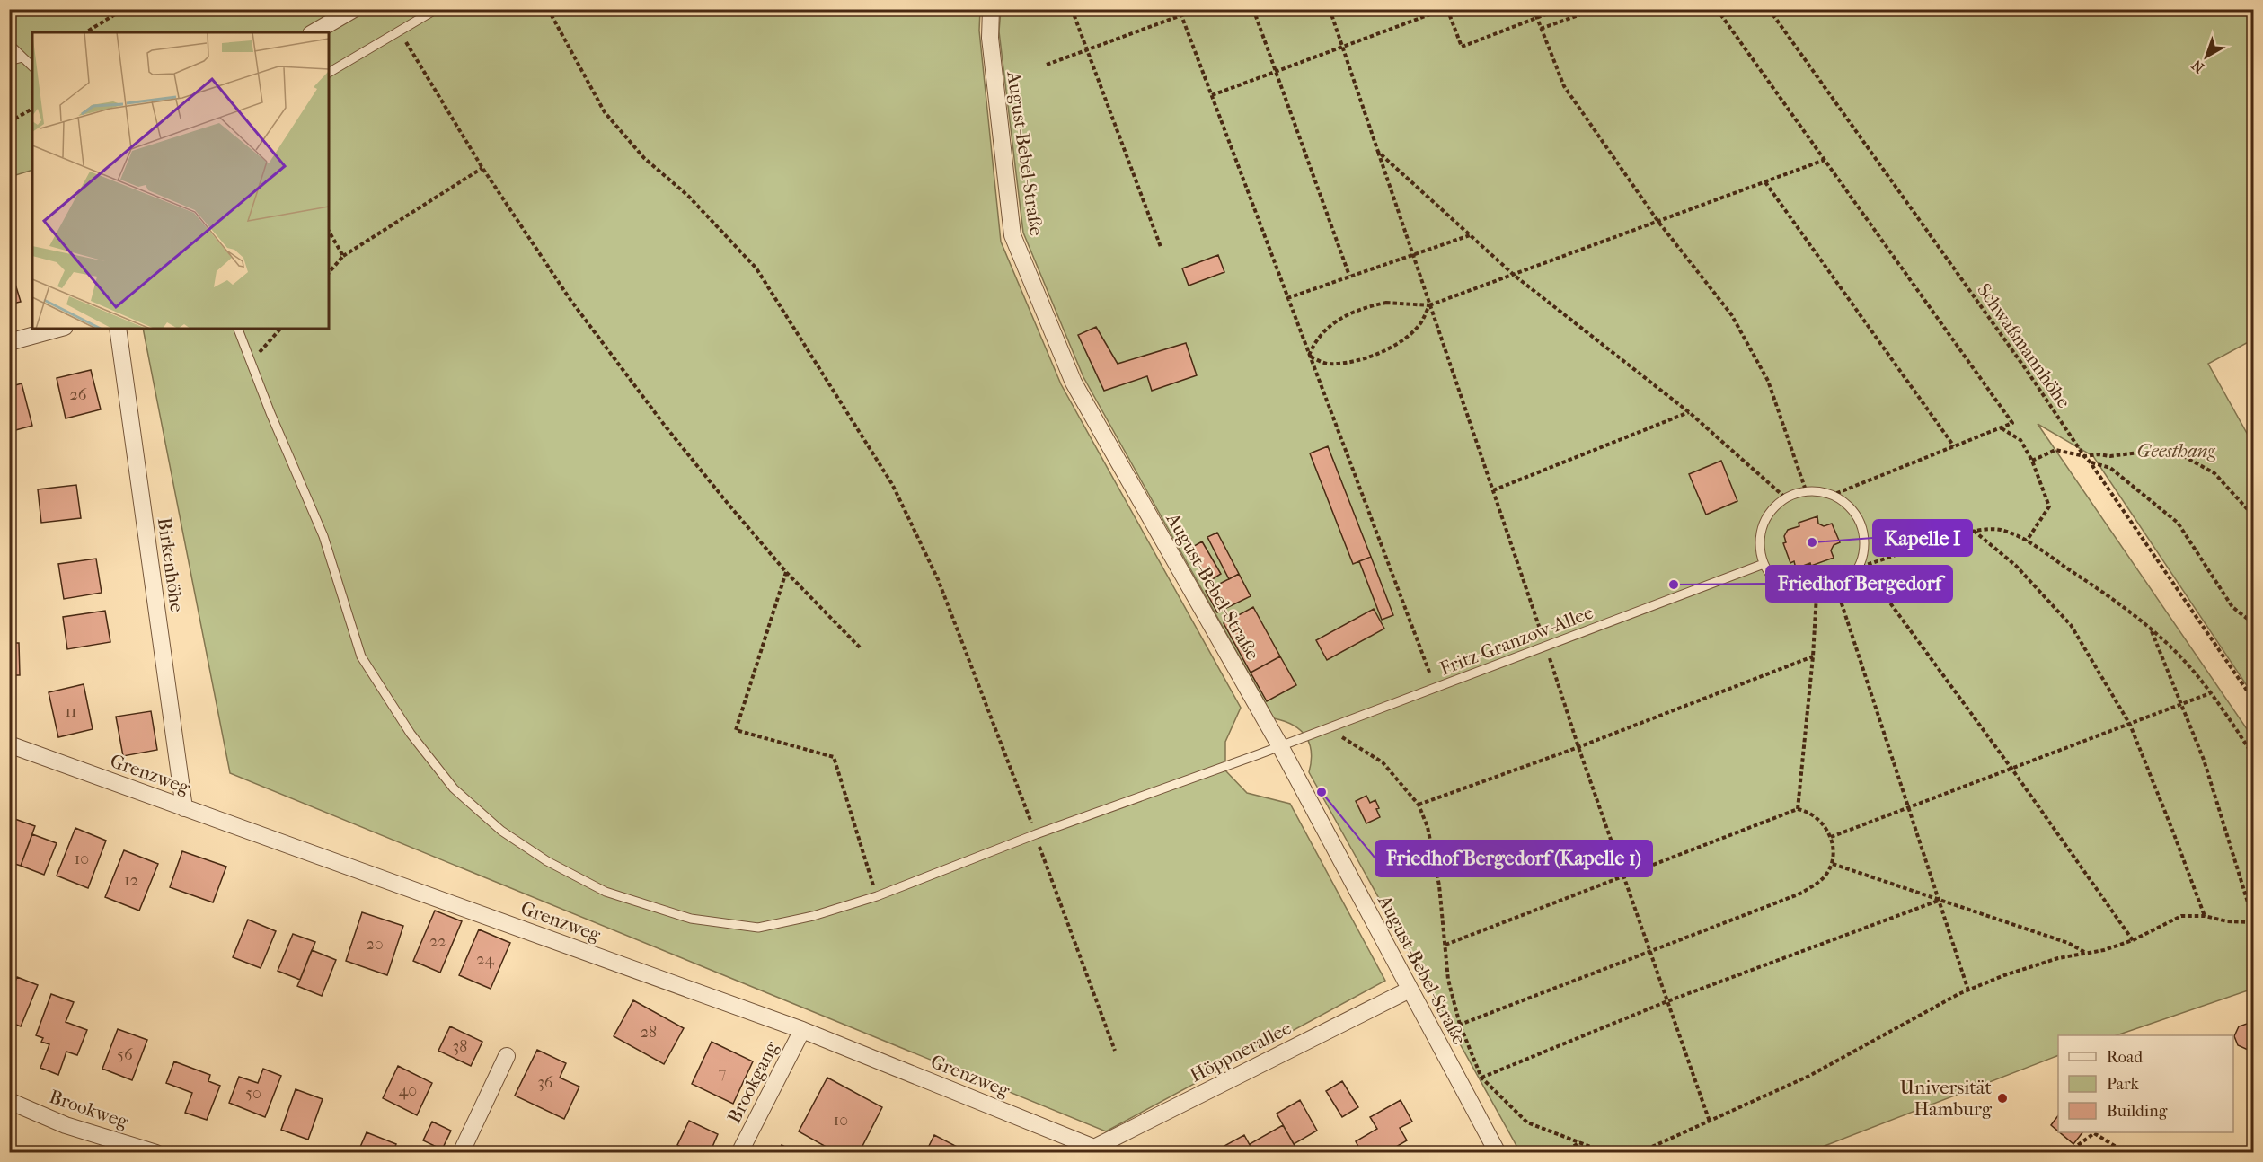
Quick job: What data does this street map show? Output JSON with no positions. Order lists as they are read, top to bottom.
{
  "streets": {
    "street": [
      "August-Bebel-Straße",
      "Birkenhöhe",
      "Grenzweg",
      "Höppnerallee",
      "Brookgang",
      "Brookweg"
    ],
    "lane": ["Fritz-Granzow-Allee"],
    "path": ["Schwaßmannhöhe"]
  },
  "crossings": [
    ["August-Bebel-Straße", "Fritz-Granzow-Allee"],
    ["August-Bebel-Straße", "Höppnerallee"],
    ["Birkenhöhe", "Grenzweg"],
    ["Grenzweg", "Höppnerallee"],
    ["Grenzweg", "Brookgang"]
  ],
  "parks": ["Geesthang"],
  "places": [
    "Kapelle I",
    "Friedhof Bergedorf",
    "Friedhof Bergedorf (Kapelle 1)",
    "Universität Hamburg"
  ],
  "house_numbers": [
    "26",
    "11",
    "10",
    "12",
    "22",
    "20",
    "24",
    "28",
    "38",
    "56",
    "7",
    "36",
    "40",
    "50",
    "10"
  ],
  "legend": ["Road", "Park", "Building"],
  "north": "bottom left"
}
